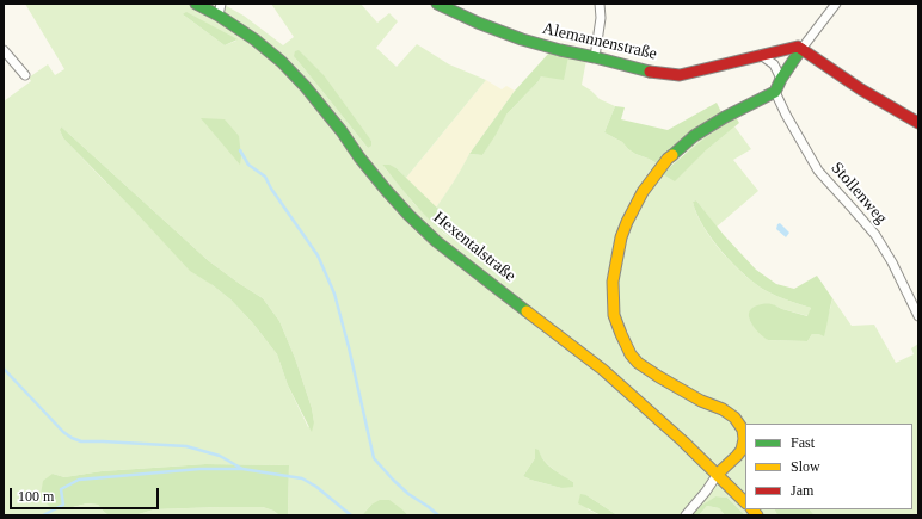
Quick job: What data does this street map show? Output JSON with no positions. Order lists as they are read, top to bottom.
{
  "streets": {
    "street": ["Alemannenstraße", "Stollenweg", "Hexentalstraße"]
  },
  "legend": ["Fast", "Slow", "Jam"],
  "scale_bar": "100 m"
}
